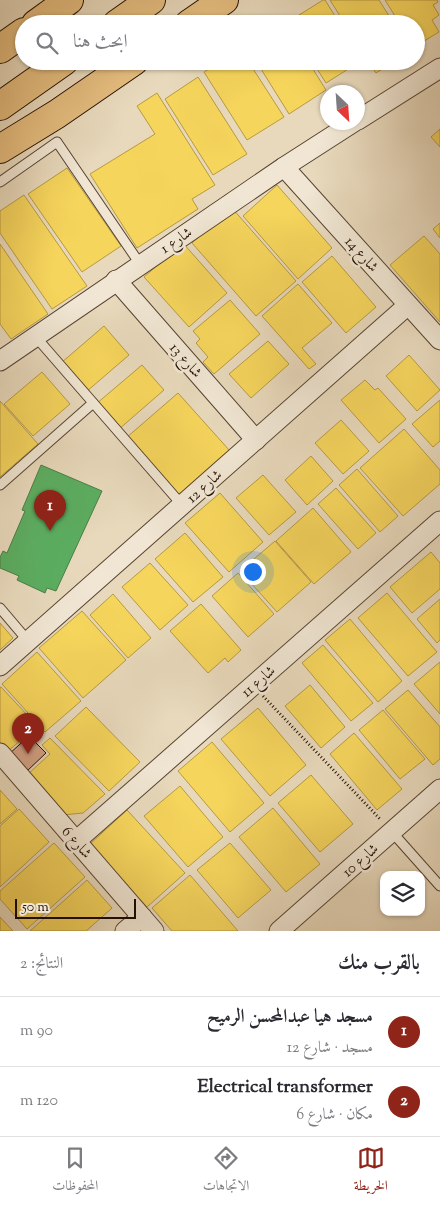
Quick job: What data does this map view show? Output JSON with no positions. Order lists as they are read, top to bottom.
{
  "streets": {
    "street": [
      "شارع 1",
      "شارع 14",
      "شارع 13",
      "شارع 12",
      "شارع 11",
      "شارع 6",
      "شارع 10"
    ]
  },
  "crossings": [
    ["شارع 1", "شارع 14"],
    ["شارع 1", "شارع 13"],
    ["شارع 14", "شارع 12"],
    ["شارع 13", "شارع 12"],
    ["شارع 11", "شارع 6"]
  ],
  "scale_bar": "50 m",
  "north": "bottom right",
  "page": {
    "search": "ابحث هنا",
    "pins": ["1", "2"],
    "scale": "50 m",
    "heading": ["بالقرب منك", "النتائج: 2"],
    "list": [
      {
        "mark": "1",
        "name": "مسجد هيا عبدالمحسن الرميح",
        "note": "مسجد · شارع 12",
        "value": "90 m"
      },
      {
        "mark": "2",
        "name": "Electrical transformer",
        "note": "مكان · شارع 6",
        "value": "120 m"
      }
    ],
    "nav": ["الخريطة", "الاتجاهات", "المحفوظات"]
  }
}
